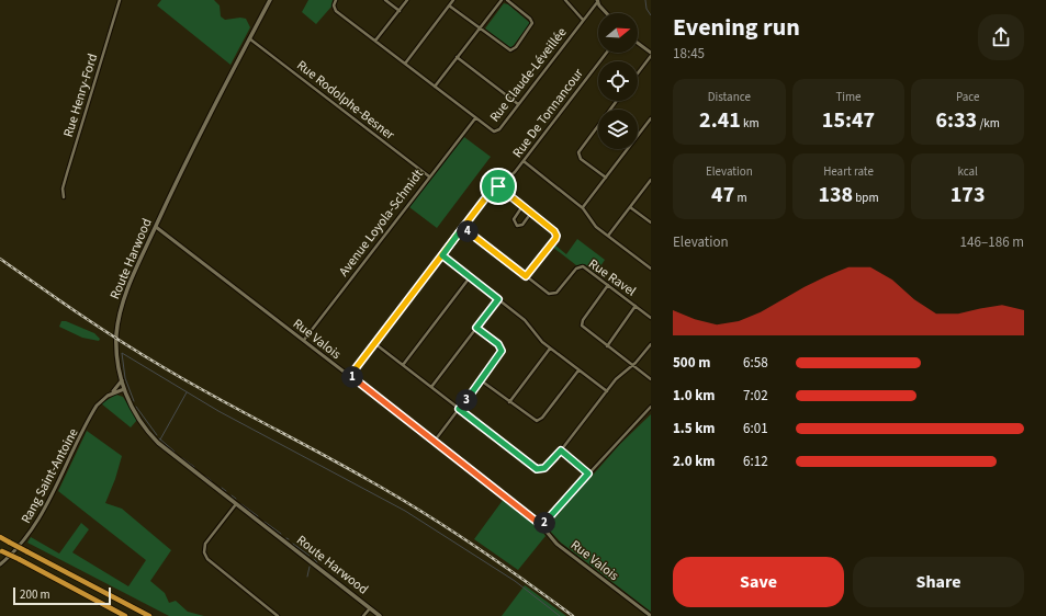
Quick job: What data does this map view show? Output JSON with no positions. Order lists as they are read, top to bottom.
{
  "streets": {
    "main road": ["Route Harwood"],
    "street": [
      "Rue Claude-Léveillée",
      "Rue Henry-Ford",
      "Rue Rodolphe-Besner",
      "Rue De Tonnancour",
      "Avenue Loyola-Schmidt",
      "Rue Ravel",
      "Rue Valois",
      "Rang Saint-Antoine"
    ]
  },
  "crossings": [
    ["Rue Claude-Léveillée", "Avenue Loyola-Schmidt"],
    ["Rue Rodolphe-Besner", "Avenue Loyola-Schmidt"],
    ["Rue Rodolphe-Besner", "Route Harwood"],
    ["Rue De Tonnancour", "Rue Ravel"],
    ["Rue De Tonnancour", "Rue Valois"],
    ["Avenue Loyola-Schmidt", "Rue Valois"],
    ["Route Harwood", "Rue Valois"],
    ["Route Harwood", "Rang Saint-Antoine"]
  ],
  "scale_bar": "200 m",
  "north": "right",
  "page": {
    "heading": ["Evening run", "18:45"],
    "stats": [
      ["Distance", "2.41 km"],
      ["Time", "15:47"],
      ["Pace", "6:33 /km"],
      ["Elevation", "47 m"],
      ["Heart rate", "138 bpm"],
      ["kcal", "173"]
    ],
    "pins": [
      "4",
      "1",
      "3",
      "2"
    ],
    "chart": ["Elevation", "146–186 m"],
    "list": [
      {
        "name": "500 m",
        "note": "6:58"
      },
      {
        "name": "1.0 km",
        "note": "7:02"
      },
      {
        "name": "1.5 km",
        "note": "6:01"
      },
      {
        "name": "2.0 km",
        "note": "6:12"
      }
    ],
    "buttons": ["Save", "Share"],
    "scale": "200 m"
  }
}
